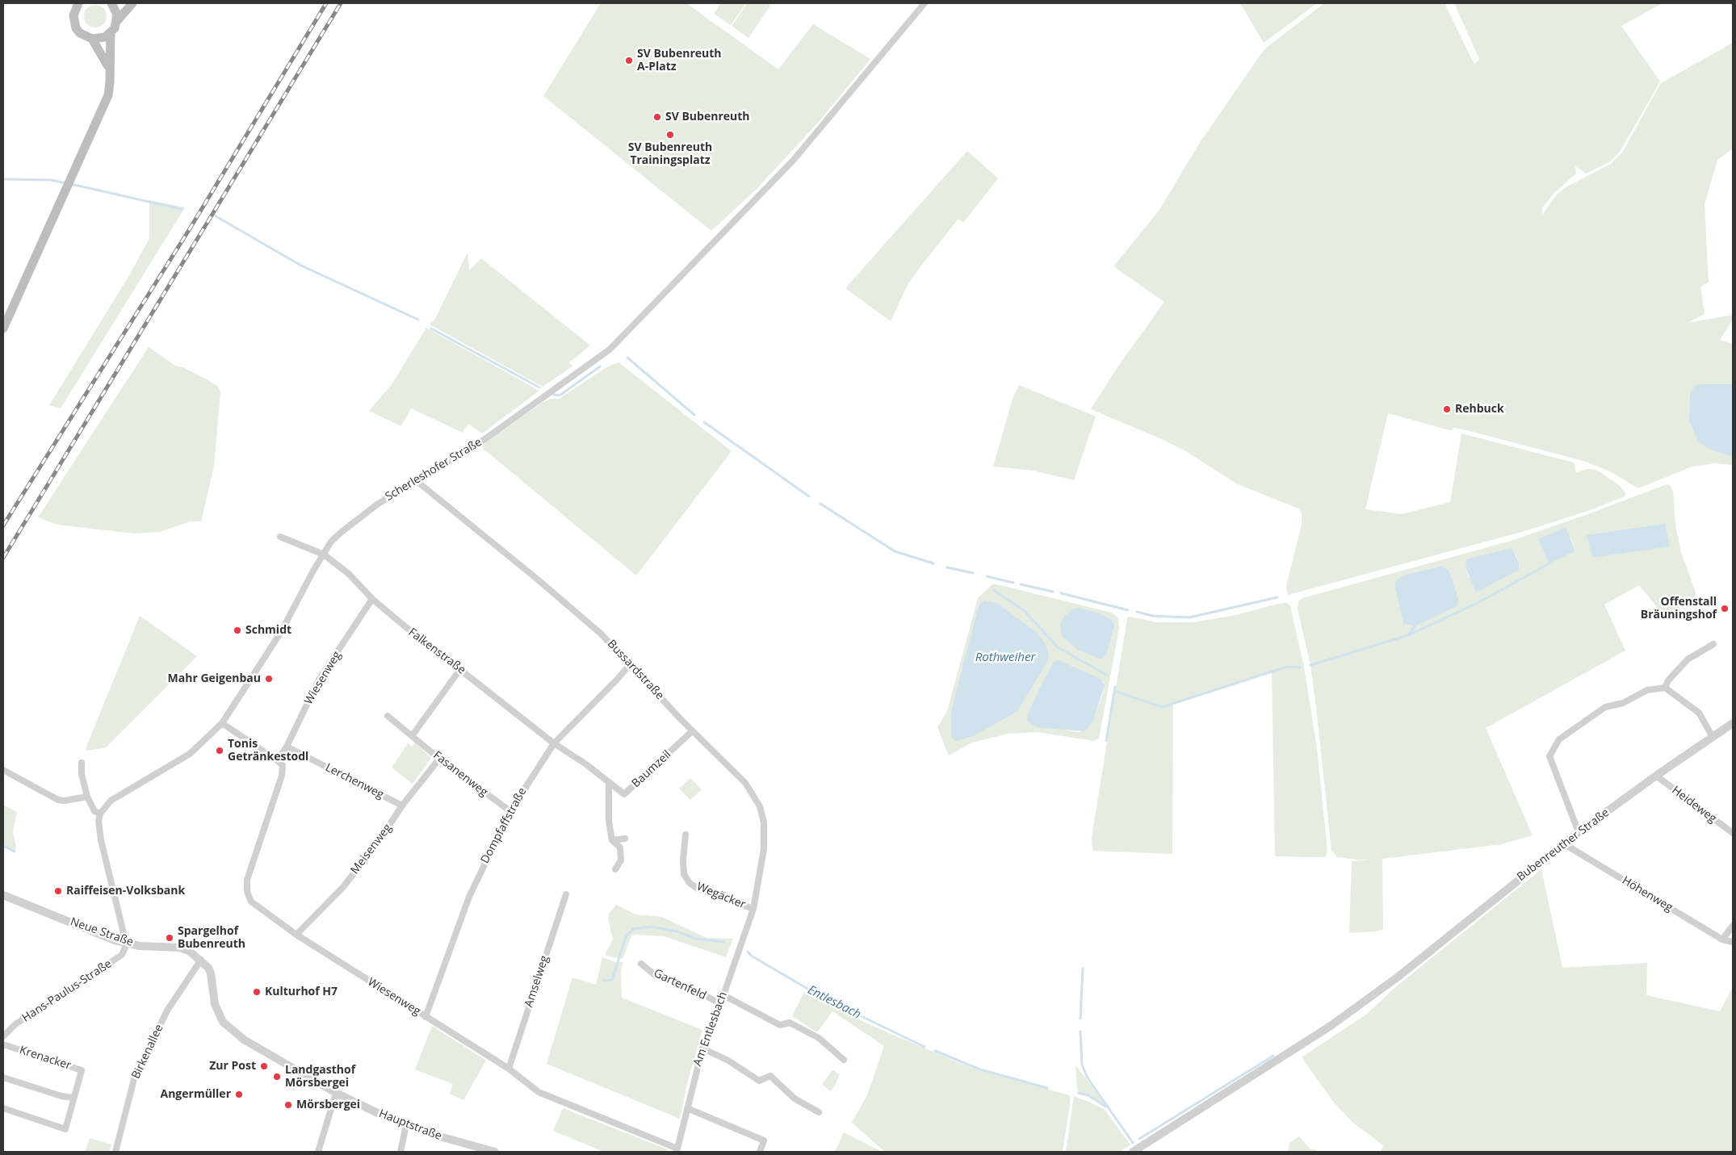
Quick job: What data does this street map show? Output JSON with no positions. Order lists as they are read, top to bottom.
{
  "streets": {
    "street": [
      "Scherleshofer Straße",
      "Falkenstraße",
      "Bussardstraße",
      "Wiesenweg",
      "Baumzeil",
      "Fasanenweg",
      "Lerchenweg",
      "Heideweg",
      "Dompfaffstraße",
      "Bubenreuther Straße",
      "Meisenweg",
      "Höhenweg",
      "Wegäcker",
      "Neue Straße",
      "Amselweg",
      "Gartenfeld",
      "Hans-Paulus-Straße",
      "Am Entlesbach",
      "Birkenallee",
      "Krenacker",
      "Hauptstraße"
    ]
  },
  "crossings": [
    ["Scherleshofer Straße", "Falkenstraße"],
    ["Scherleshofer Straße", "Bussardstraße"],
    ["Falkenstraße", "Wiesenweg"],
    ["Falkenstraße", "Baumzeil"],
    ["Falkenstraße", "Dompfaffstraße"],
    ["Bussardstraße", "Baumzeil"],
    ["Bussardstraße", "Dompfaffstraße"],
    ["Bussardstraße", "Wegäcker"],
    ["Bussardstraße", "Am Entlesbach"],
    ["Wiesenweg", "Lerchenweg"],
    ["Wiesenweg", "Dompfaffstraße"],
    ["Wiesenweg", "Meisenweg"],
    ["Wiesenweg", "Amselweg"],
    ["Wiesenweg", "Am Entlesbach"],
    ["Baumzeil", "Dompfaffstraße"],
    ["Fasanenweg", "Dompfaffstraße"],
    ["Fasanenweg", "Meisenweg"],
    ["Lerchenweg", "Meisenweg"],
    ["Heideweg", "Bubenreuther Straße"],
    ["Bubenreuther Straße", "Höhenweg"],
    ["Wegäcker", "Am Entlesbach"],
    ["Neue Straße", "Hans-Paulus-Straße"],
    ["Neue Straße", "Birkenallee"],
    ["Neue Straße", "Hauptstraße"],
    ["Gartenfeld", "Am Entlesbach"],
    ["Birkenallee", "Hauptstraße"]
  ],
  "water": ["Rothweiher", "Entlesbach"],
  "places": [
    "SV Bubenreuth A-Platz",
    "SV Bubenreuth",
    "SV Bubenreuth Trainingsplatz",
    "Rehbuck",
    "Offenstall Bräuningshof",
    "Schmidt",
    "Mahr Geigenbau",
    "Tonis Getränkestodl",
    "Raiffeisen-Volksbank",
    "Spargelhof Bubenreuth",
    "Kulturhof H7",
    "Zur Post",
    "Landgasthof Mörsbergei",
    "Angermüller",
    "Mörsbergei"
  ]
}
